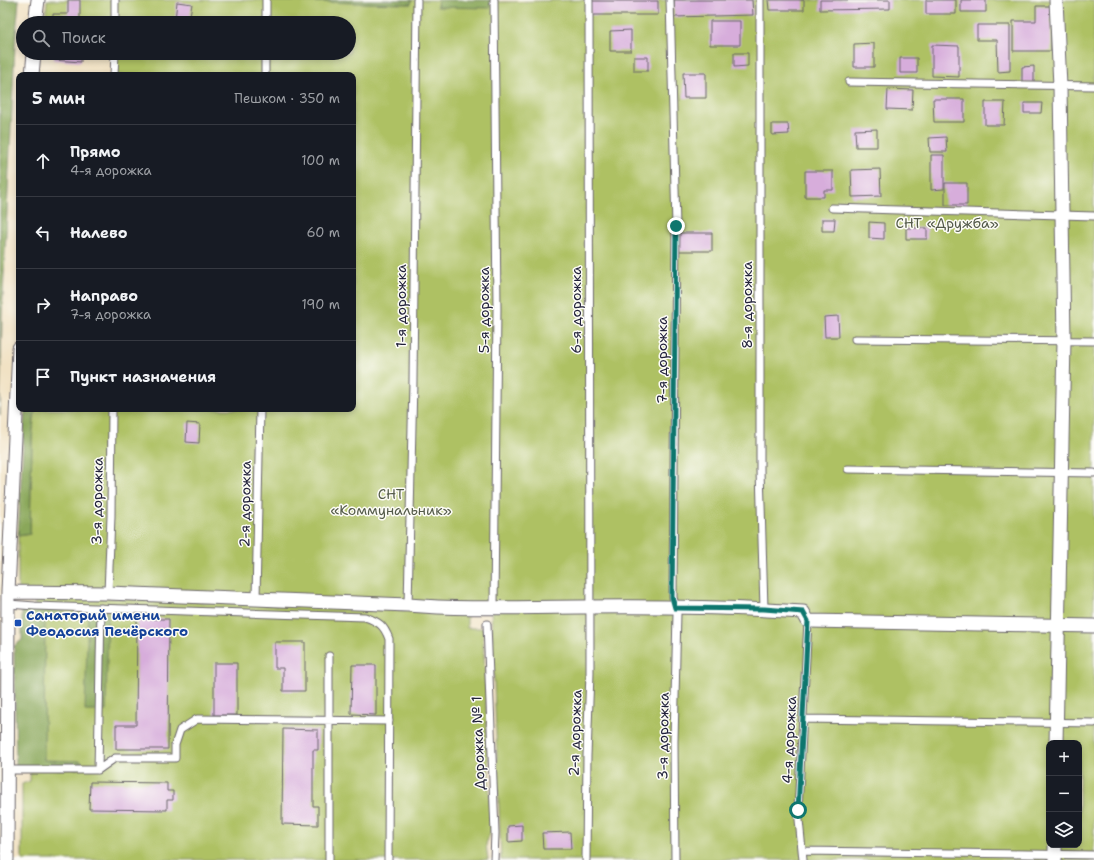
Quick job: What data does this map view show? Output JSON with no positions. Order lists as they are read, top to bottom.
{
  "streets": {
    "lane": [
      "8-я дорожка",
      "1-я дорожка",
      "5-я дорожка",
      "6-я дорожка",
      "7-я дорожка",
      "3-я дорожка",
      "2-я дорожка",
      "4-я дорожка",
      "Дорожка № 1"
    ]
  },
  "crossings": [
    ["6-я дорожка", "2-я дорожка"],
    ["7-я дорожка", "3-я дорожка"]
  ],
  "parks": ["СНТ «Дружба»", "СНТ «Коммунальник»"],
  "places": {
    "transit": ["Санаторий имени Феодосия Печёрского"]
  },
  "page": {
    "search": "Поиск",
    "heading": ["5 мин", "Пешком · 350 m"],
    "list": [
      ["Прямо", "4-я дорожка", "100 m"],
      ["Налево", "60 m"],
      ["Направо", "7-я дорожка", "190 m"],
      "Пункт назначения"
    ],
    "map_buttons": ["+", "−"]
  }
}
